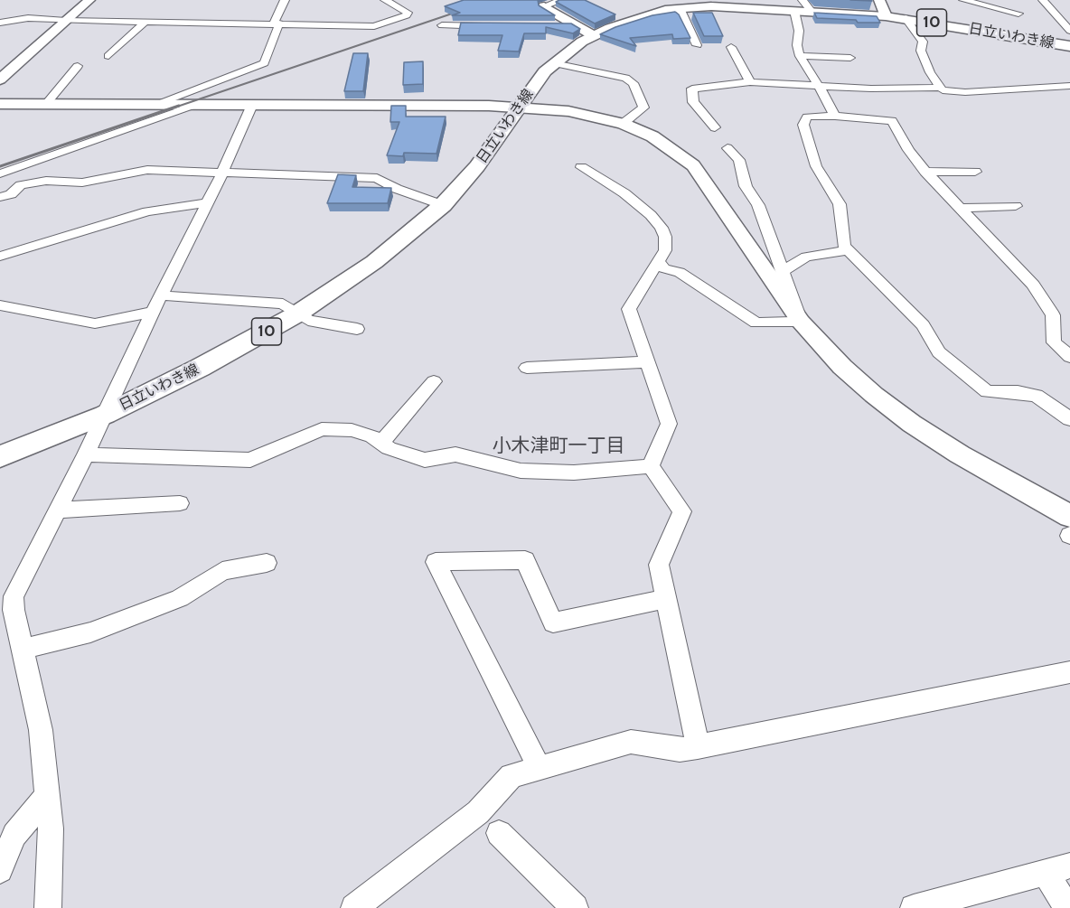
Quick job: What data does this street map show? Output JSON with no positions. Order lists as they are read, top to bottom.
{
  "streets": {
    "main road": ["10", "日立いわき線"]
  },
  "districts": ["小木津町一丁目"]
}
